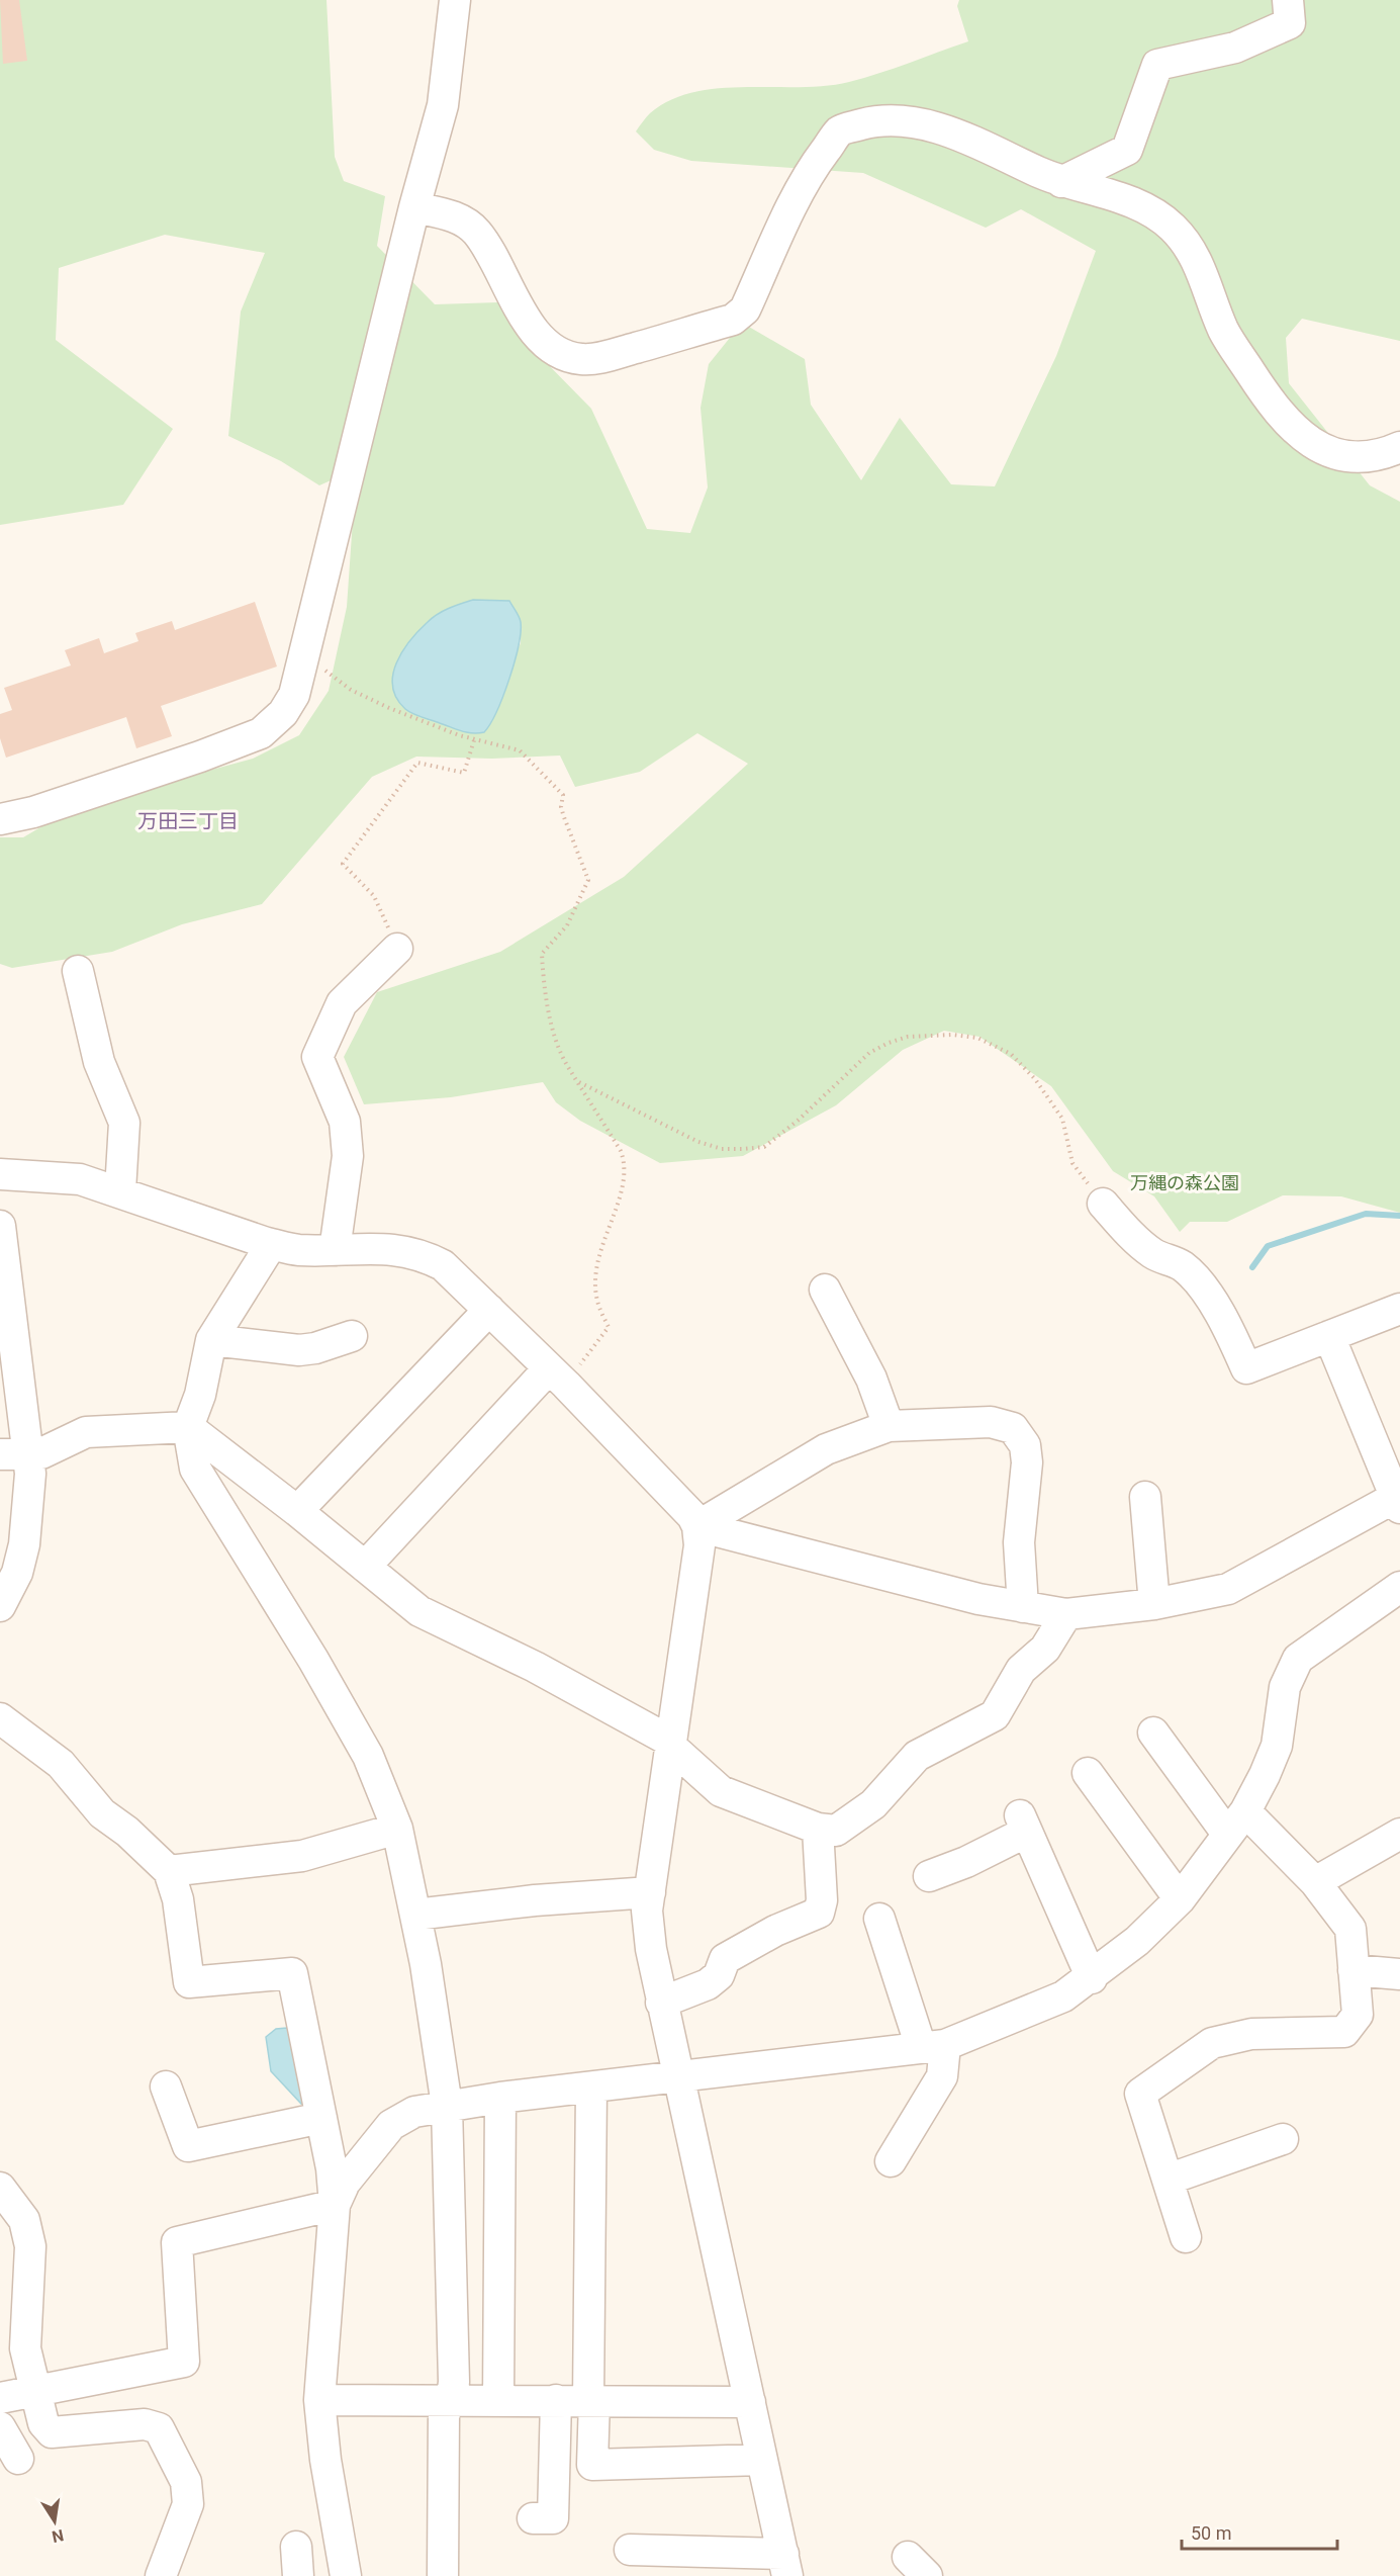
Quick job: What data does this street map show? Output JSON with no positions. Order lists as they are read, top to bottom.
{
  "districts": ["万田三丁目"],
  "parks": ["万縄の森公園"],
  "scale_bar": "50 m",
  "north": "bottom"
}
